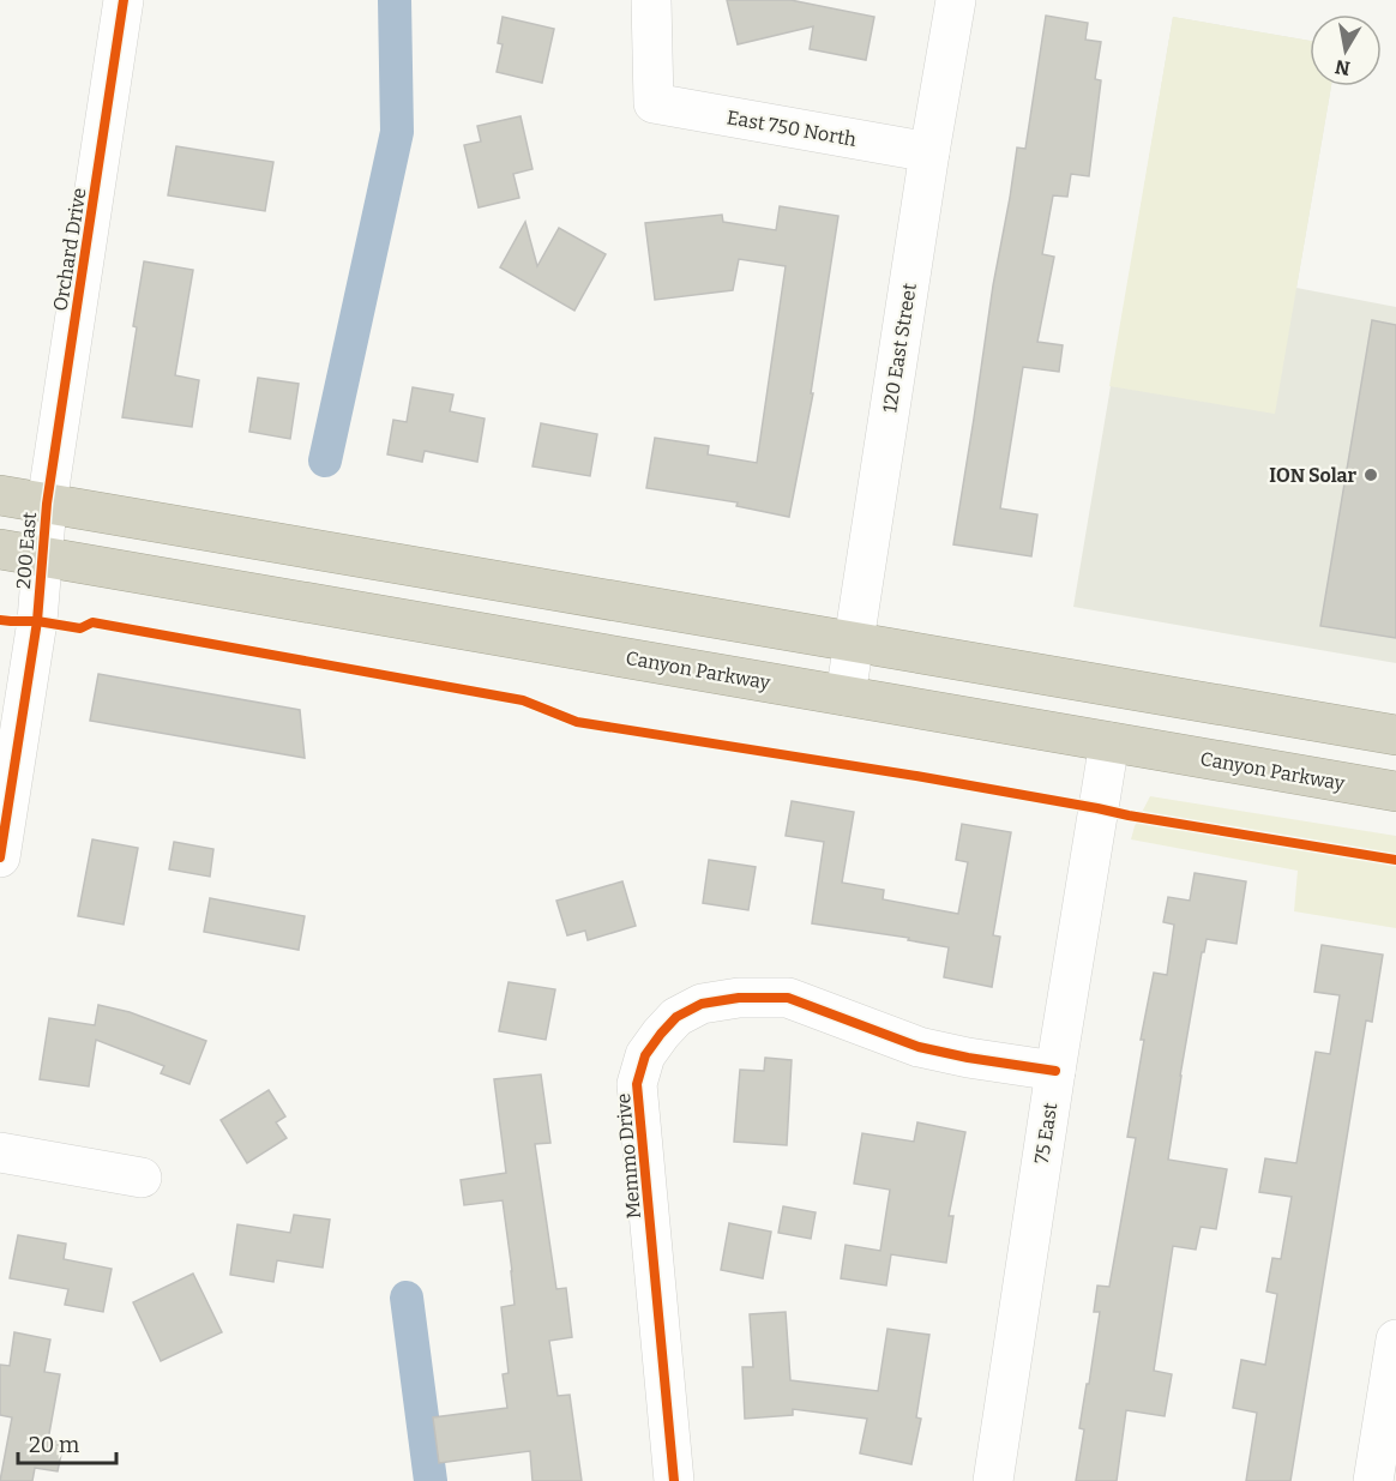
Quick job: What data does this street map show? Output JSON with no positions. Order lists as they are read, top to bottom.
{
  "streets": {
    "highway": ["Canyon Parkway"],
    "street": [
      "East 750 North",
      "Orchard Drive",
      "120 East Street",
      "200 East",
      "75 East",
      "Memmo Drive"
    ]
  },
  "crossings": [
    ["East 750 North", "120 East Street"],
    ["Orchard Drive", "200 East"],
    ["120 East Street", "Canyon Parkway"],
    ["200 East", "Canyon Parkway"],
    ["Canyon Parkway", "75 East"],
    ["75 East", "Memmo Drive"]
  ],
  "places": ["ION Solar"],
  "scale_bar": "20 m",
  "north": "bottom"
}
